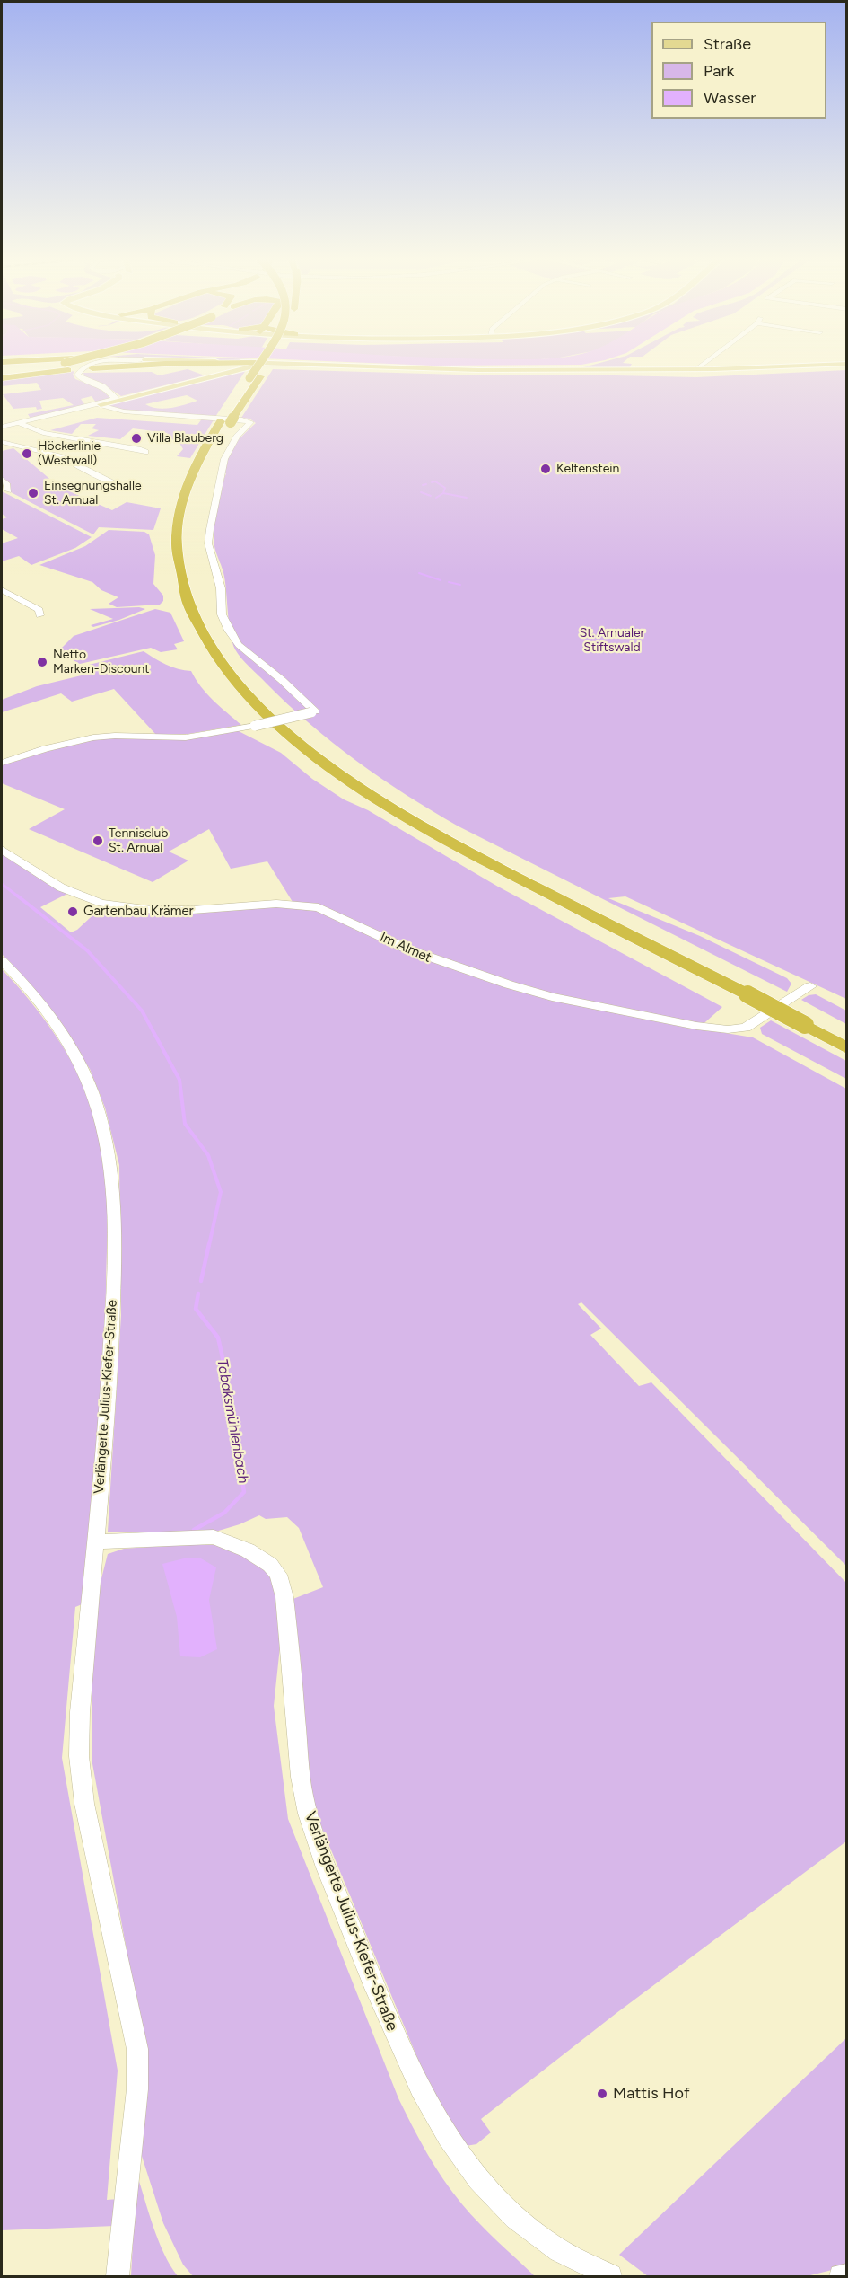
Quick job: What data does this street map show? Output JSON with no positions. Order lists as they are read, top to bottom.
{
  "streets": {
    "street": ["Im Almet", "Verlängerte Julius-Kiefer-Straße"]
  },
  "water": ["Tabaksmühlenbach"],
  "parks": ["St. Arnualer Stiftswald"],
  "places": [
    "Villa Blauberg",
    "Höckerlinie (Westwall)",
    "Keltenstein",
    "Einsegnungshalle St. Arnual",
    "Netto Marken-Discount",
    "Tennisclub St. Arnual",
    "Gartenbau Krämer",
    "Mattis Hof"
  ],
  "legend": ["Straße", "Park", "Wasser"]
}
